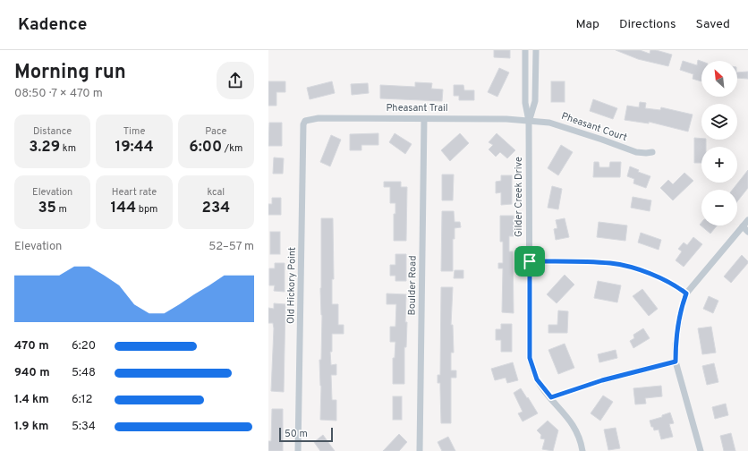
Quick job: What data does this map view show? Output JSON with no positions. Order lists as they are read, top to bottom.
{
  "streets": {
    "street": [
      "Pheasant Trail",
      "Pheasant Court",
      "Gilder Creek Drive",
      "Old Hickory Point",
      "Boulder Road"
    ]
  },
  "crossings": [
    ["Pheasant Trail", "Pheasant Court"],
    ["Pheasant Trail", "Gilder Creek Drive"],
    ["Pheasant Trail", "Old Hickory Point"],
    ["Pheasant Trail", "Boulder Road"],
    ["Pheasant Court", "Gilder Creek Drive"]
  ],
  "scale_bar": "50 m",
  "north": "top left",
  "page": {
    "header": "Kadence",
    "nav": ["Map", "Directions", "Saved"],
    "heading": ["Morning run", "08:50 · 7 × 470 m"],
    "map_buttons": ["+", "−"],
    "stats": [
      ["Distance", "3.29 km"],
      ["Time", "19:44"],
      ["Pace", "6:00 /km"],
      ["Elevation", "35 m"],
      ["Heart rate", "144 bpm"],
      ["kcal", "234"]
    ],
    "chart": ["Elevation", "52–57 m"],
    "list": [
      {
        "name": "470 m",
        "note": "6:20"
      },
      {
        "name": "940 m",
        "note": "5:48"
      },
      {
        "name": "1.4 km",
        "note": "6:12"
      },
      {
        "name": "1.9 km",
        "note": "5:34"
      }
    ],
    "scale": "50 m"
  }
}
